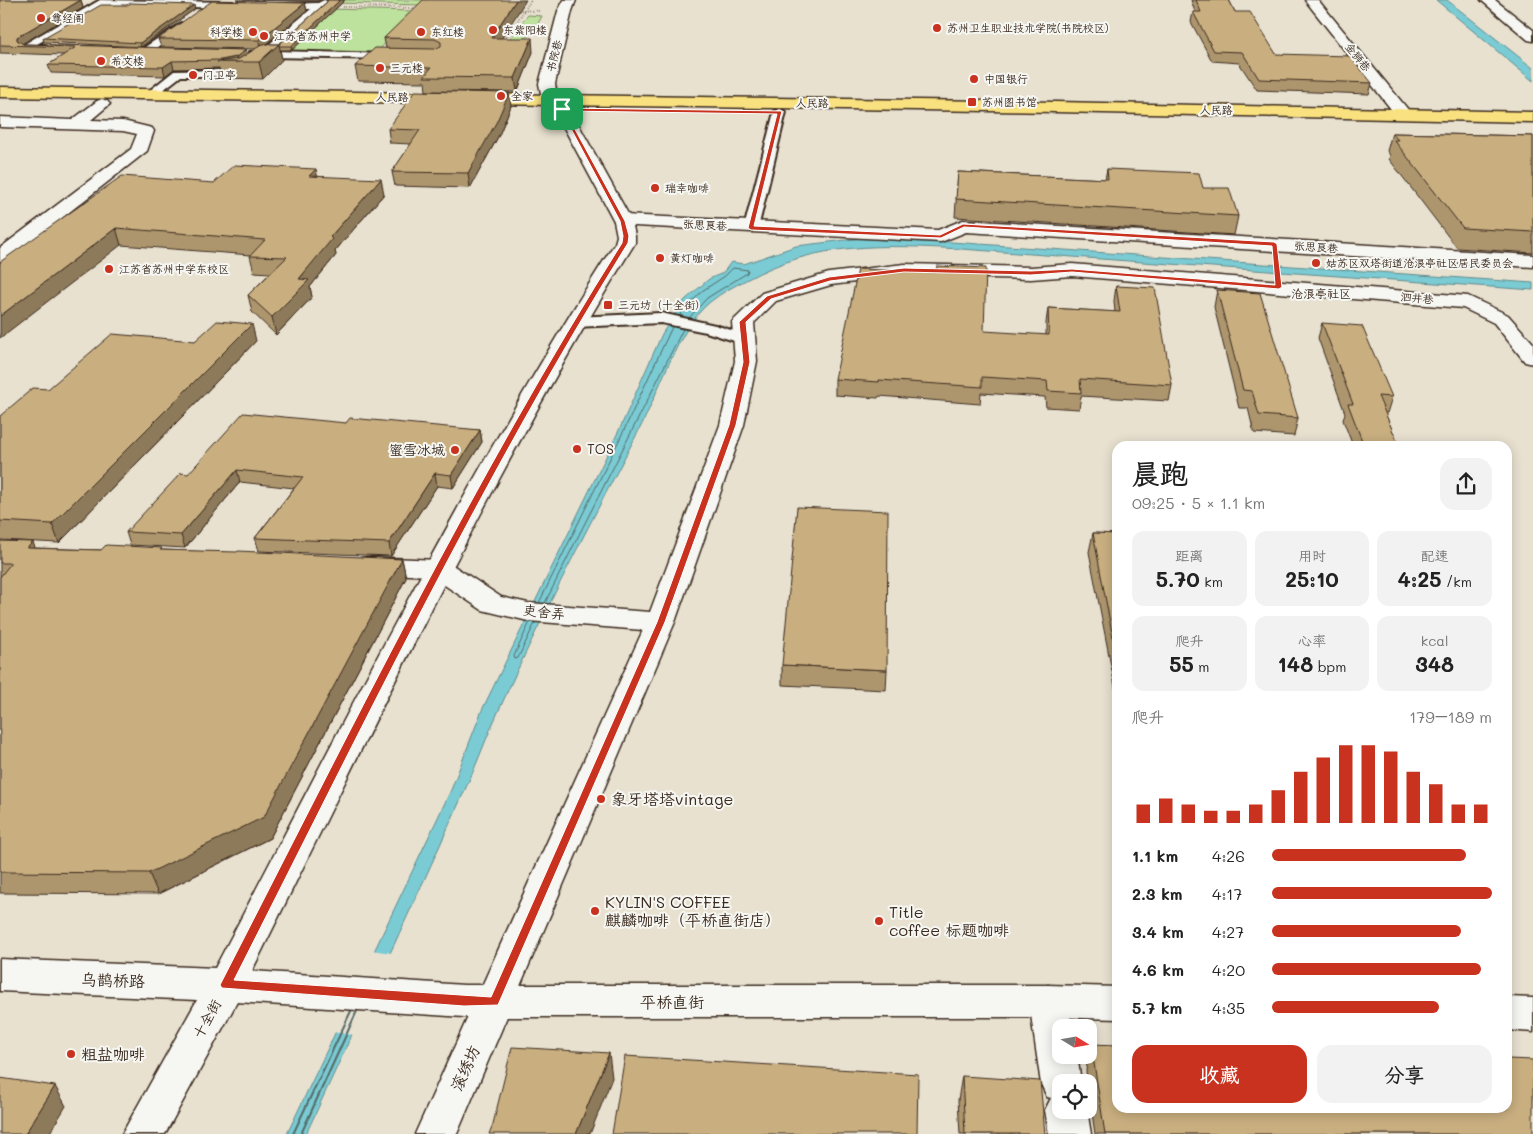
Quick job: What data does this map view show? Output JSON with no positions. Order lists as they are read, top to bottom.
{
  "streets": {
    "main road": ["人民路"],
    "street": [
      "书院巷",
      "金狮巷",
      "张思良巷",
      "泗井巷",
      "吏舍弄",
      "乌鹊桥路",
      "平桥直街",
      "十全街",
      "滚绣坊"
    ]
  },
  "crossings": [
    ["书院巷", "人民路"],
    ["书院巷", "十全街"],
    ["金狮巷", "人民路"],
    ["人民路", "十全街"],
    ["张思良巷", "泗井巷"],
    ["张思良巷", "十全街"],
    ["张思良巷", "滚绣坊"],
    ["泗井巷", "滚绣坊"],
    ["吏舍弄", "十全街"],
    ["吏舍弄", "滚绣坊"],
    ["乌鹊桥路", "平桥直街"],
    ["乌鹊桥路", "十全街"],
    ["平桥直街", "十全街"],
    ["平桥直街", "滚绣坊"]
  ],
  "districts": ["沧浪亭社区"],
  "places": {
    "other": [
      "尊经阁",
      "苏州卫生职业技术学院(书院校区)",
      "东紫阳楼",
      "科学楼",
      "东红楼",
      "江苏省苏州中学",
      "希文楼",
      "三元楼",
      "门卫亭",
      "中国银行",
      "全家",
      "瑞幸咖啡",
      "黄灯咖啡",
      "姑苏区双塔街道沧浪亭社区居民委员会",
      "江苏省苏州中学东校区",
      "TOS",
      "蜜雪冰城",
      "象牙塔塔vintage",
      "KYLIN'S COFFEE 麒麟咖啡（平桥直街店）",
      "Title coffee 标题咖啡",
      "粗盐咖啡"
    ],
    "transit": ["苏州图书馆", "三元坊（十全街）"]
  },
  "north": "right",
  "page": {
    "heading": ["晨跑", "09:25 · 5 × 1.1 km"],
    "stats": [
      ["距离", "5.70 km"],
      ["用时", "25:10"],
      ["配速", "4:25 /km"],
      ["爬升", "55 m"],
      ["心率", "148 bpm"],
      ["kcal", "348"]
    ],
    "chart": ["爬升", "179–189 m"],
    "list": [
      {
        "name": "1.1 km",
        "note": "4:26"
      },
      {
        "name": "2.3 km",
        "note": "4:17"
      },
      {
        "name": "3.4 km",
        "note": "4:27"
      },
      {
        "name": "4.6 km",
        "note": "4:20"
      },
      {
        "name": "5.7 km",
        "note": "4:35"
      }
    ],
    "buttons": ["收藏", "分享"]
  }
}
